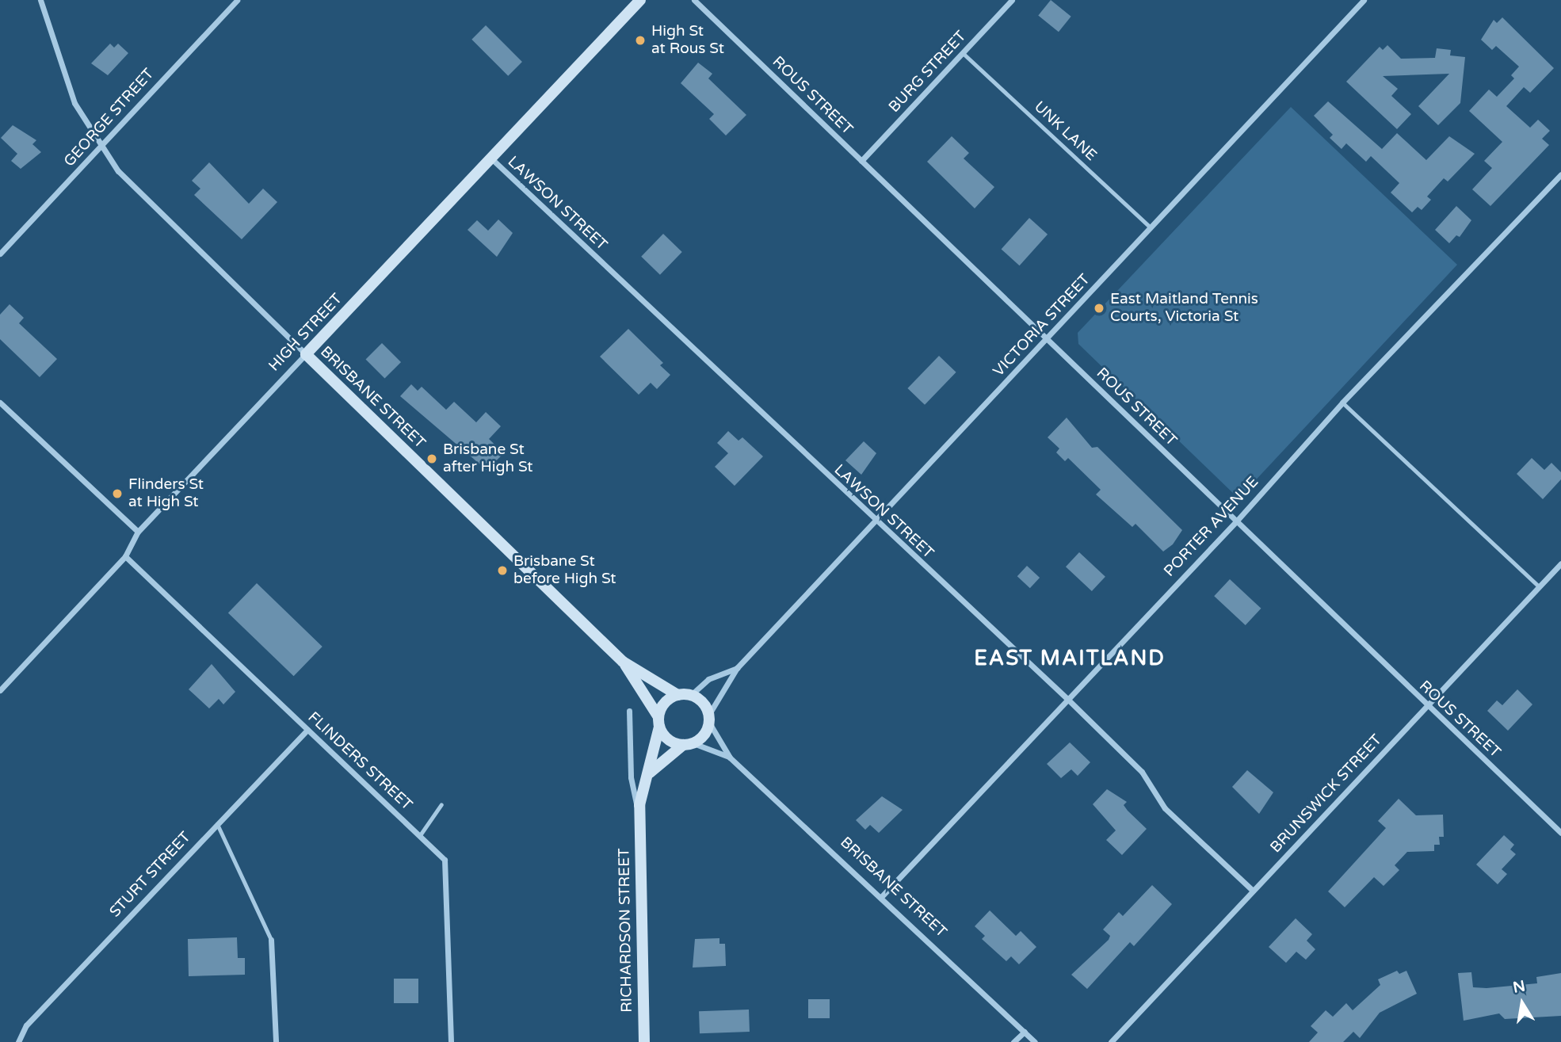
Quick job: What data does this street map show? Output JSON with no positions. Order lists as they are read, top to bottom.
{
  "streets": {
    "main road": ["HIGH STREET", "BRISBANE STREET", "RICHARDSON STREET"],
    "street": [
      "BURG STREET",
      "ROUS STREET",
      "GEORGE STREET",
      "LAWSON STREET",
      "VICTORIA STREET",
      "PORTER AVENUE",
      "FLINDERS STREET",
      "BRUNSWICK STREET",
      "STURT STREET"
    ],
    "lane": ["UNK LANE"]
  },
  "crossings": [
    ["BURG STREET", "ROUS STREET"],
    ["BURG STREET", "UNK LANE"],
    ["ROUS STREET", "VICTORIA STREET"],
    ["ROUS STREET", "PORTER AVENUE"],
    ["ROUS STREET", "BRUNSWICK STREET"],
    ["GEORGE STREET", "BRISBANE STREET"],
    ["UNK LANE", "VICTORIA STREET"],
    ["LAWSON STREET", "VICTORIA STREET"],
    ["LAWSON STREET", "HIGH STREET"],
    ["LAWSON STREET", "PORTER AVENUE"],
    ["LAWSON STREET", "BRUNSWICK STREET"],
    ["VICTORIA STREET", "BRISBANE STREET"],
    ["VICTORIA STREET", "RICHARDSON STREET"],
    ["HIGH STREET", "BRISBANE STREET"],
    ["HIGH STREET", "FLINDERS STREET"],
    ["BRISBANE STREET", "PORTER AVENUE"],
    ["BRISBANE STREET", "RICHARDSON STREET"],
    ["FLINDERS STREET", "STURT STREET"]
  ],
  "districts": ["EAST MAITLAND"],
  "places": [
    "High St at Rous St",
    "East Maitland Tennis Courts, Victoria St",
    "Brisbane St after High St",
    "Flinders St at High St",
    "Brisbane St before High St"
  ],
  "north": "top"
}
